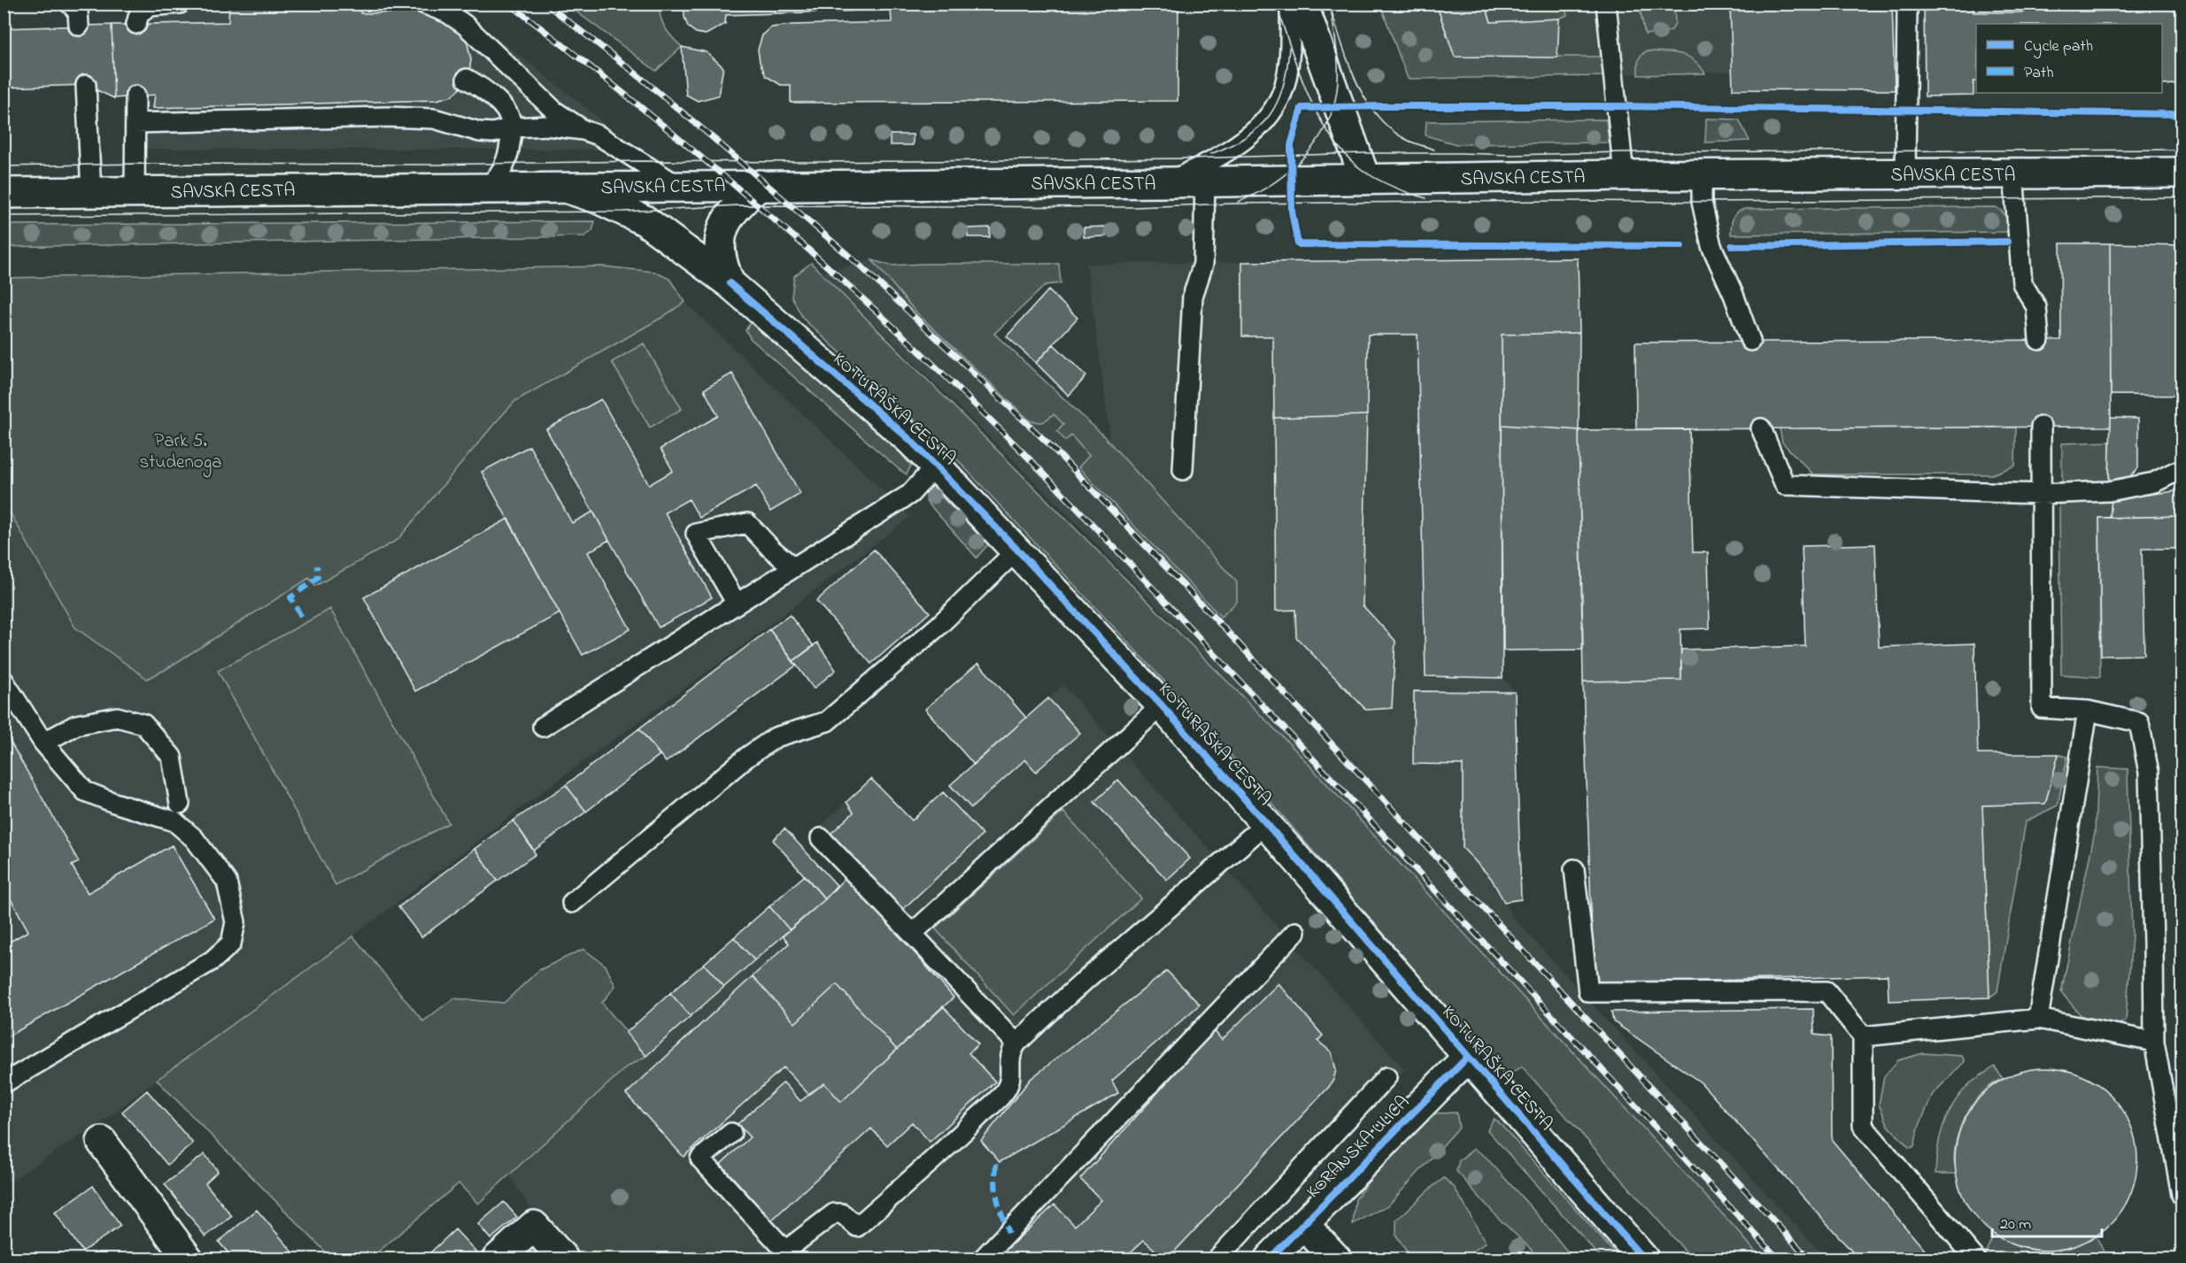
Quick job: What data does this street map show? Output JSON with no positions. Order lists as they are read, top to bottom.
{
  "streets": {
    "street": ["SAVSKA CESTA", "KOTURAŠKA CESTA", "KORANSKA ULICA"]
  },
  "crossings": [
    ["SAVSKA CESTA", "KOTURAŠKA CESTA"],
    ["KOTURAŠKA CESTA", "KORANSKA ULICA"]
  ],
  "parks": ["Park 5. studenoga"],
  "legend": ["Cycle path", "Path"],
  "scale_bar": "20 m"
}
